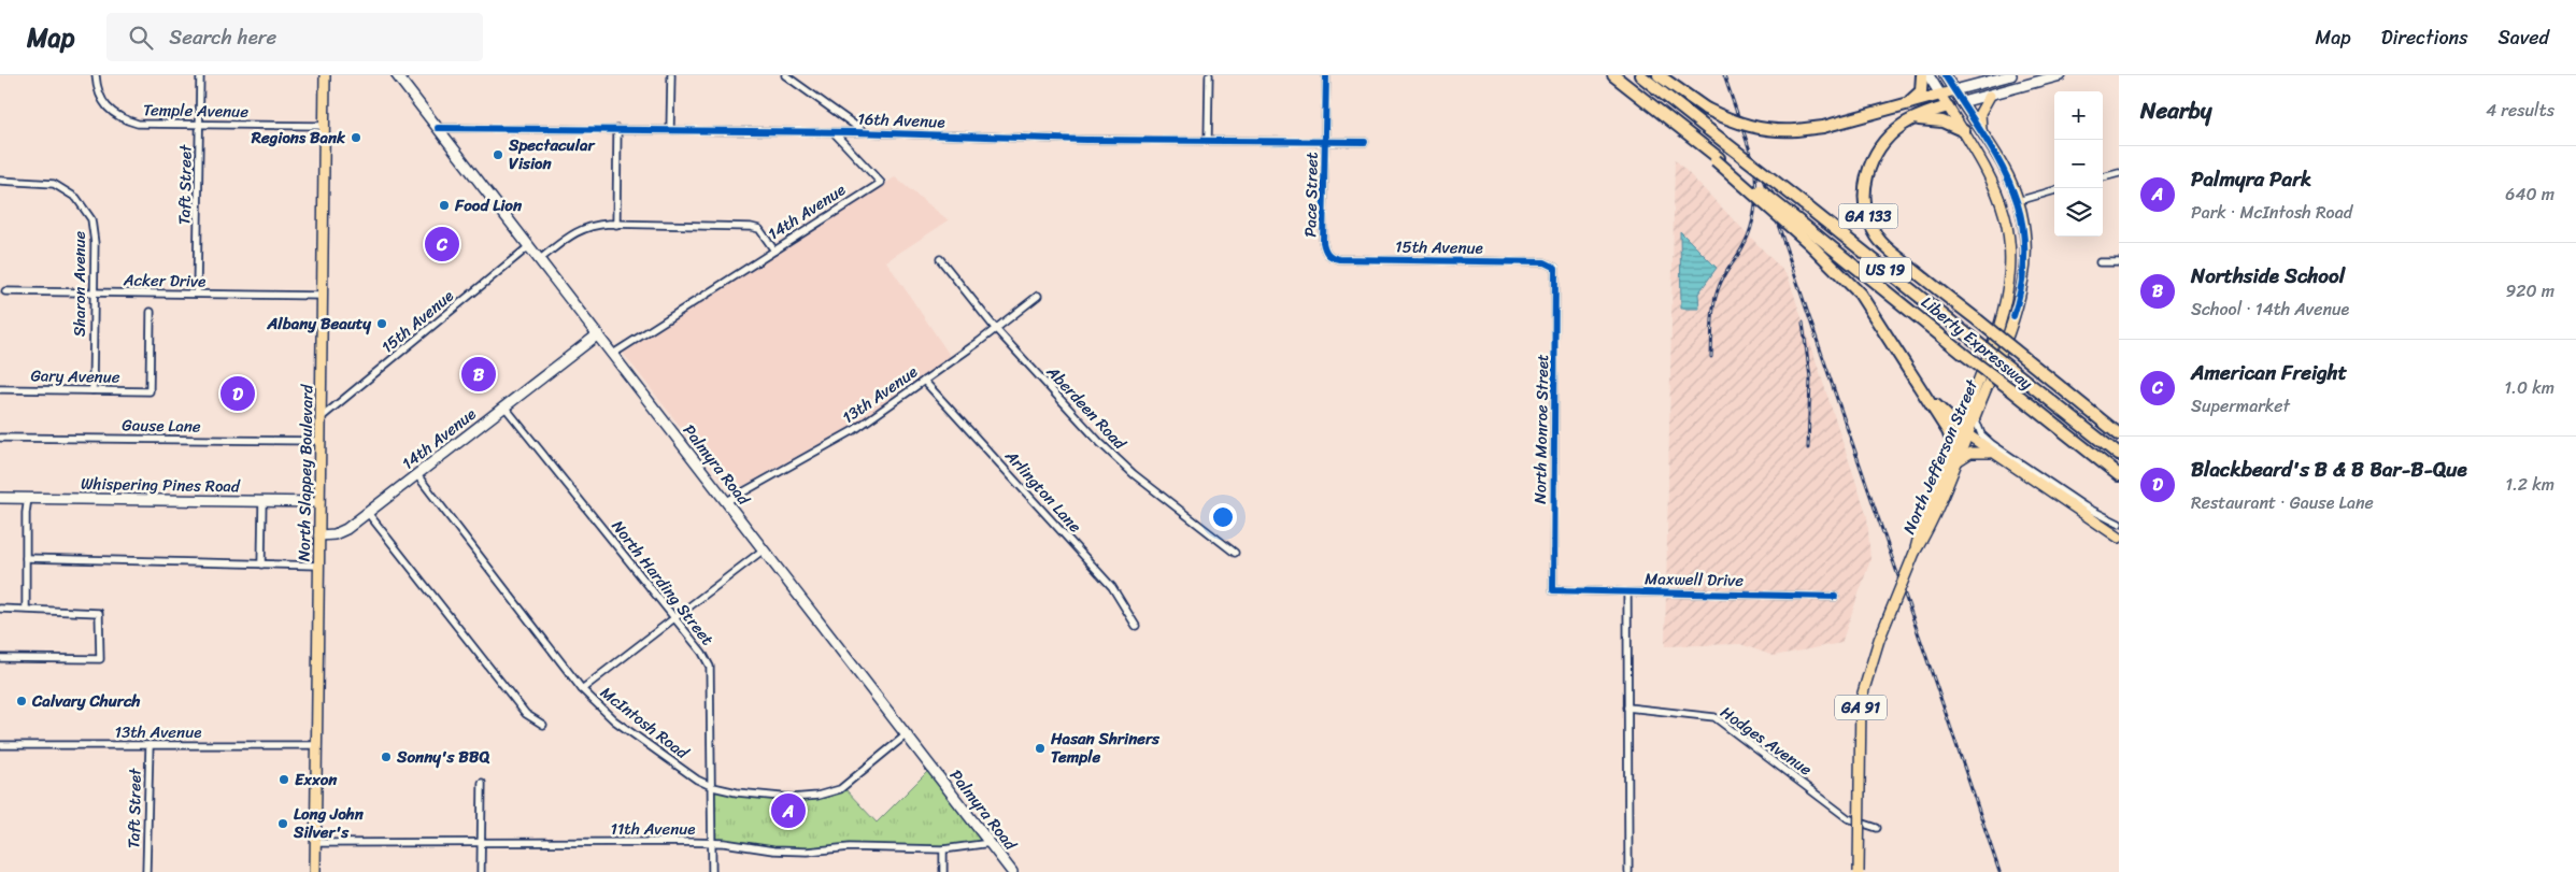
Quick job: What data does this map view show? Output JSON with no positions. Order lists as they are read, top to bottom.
{
  "streets": {
    "highway": ["GA 133", "US 19", "Liberty Expressway"],
    "main road": [
      "14th Avenue",
      "North Jefferson Street",
      "Palmyra Road",
      "North Slappey Boulevard",
      "Whispering Pines Road",
      "GA 91"
    ],
    "street": [
      "Temple Avenue",
      "16th Avenue",
      "Taft Street",
      "Pace Street",
      "15th Avenue",
      "Acker Drive",
      "Sharon Avenue",
      "Gary Avenue",
      "13th Avenue",
      "Aberdeen Road",
      "Gause Lane",
      "North Monroe Street",
      "Arlington Lane",
      "Maxwell Drive",
      "North Harding Street",
      "McIntosh Road",
      "Hodges Avenue",
      "11th Avenue"
    ]
  },
  "crossings": [
    ["Temple Avenue", "Taft Street"],
    ["Temple Avenue", "North Slappey Boulevard"],
    ["16th Avenue", "Pace Street"],
    ["16th Avenue", "14th Avenue"],
    ["16th Avenue", "Palmyra Road"],
    ["Taft Street", "Acker Drive"],
    ["Taft Street", "13th Avenue"],
    ["Pace Street", "15th Avenue"],
    ["14th Avenue", "Palmyra Road"],
    ["14th Avenue", "North Slappey Boulevard"],
    ["14th Avenue", "North Harding Street"],
    ["14th Avenue", "McIntosh Road"],
    ["GA 133", "North Jefferson Street"],
    ["GA 133", "GA 91"],
    ["15th Avenue", "North Monroe Street"],
    ["15th Avenue", "Palmyra Road"],
    ["15th Avenue", "North Slappey Boulevard"],
    ["Acker Drive", "Sharon Avenue"],
    ["Acker Drive", "North Slappey Boulevard"],
    ["Sharon Avenue", "Gary Avenue"],
    ["13th Avenue", "Aberdeen Road"],
    ["13th Avenue", "Palmyra Road"],
    ["13th Avenue", "North Slappey Boulevard"],
    ["13th Avenue", "Arlington Lane"],
    ["Gause Lane", "North Slappey Boulevard"],
    ["North Monroe Street", "Maxwell Drive"],
    ["North Jefferson Street", "GA 91"],
    ["Palmyra Road", "McIntosh Road"],
    ["Palmyra Road", "11th Avenue"],
    ["North Slappey Boulevard", "Whispering Pines Road"],
    ["North Slappey Boulevard", "11th Avenue"],
    ["North Harding Street", "McIntosh Road"],
    ["North Harding Street", "11th Avenue"]
  ],
  "places": [
    "Regions Bank",
    "Spectacular Vision",
    "Food Lion",
    "Albany Beauty",
    "Calvary Church",
    "Hasan Shriners Temple",
    "Sonny's BBQ",
    "Exxon",
    "Long John Silver's"
  ],
  "page": {
    "header": "Map",
    "search": "Search here",
    "nav": ["Map", "Directions", "Saved"],
    "heading": ["Nearby", "4 results"],
    "map_buttons": ["+", "−"],
    "list": [
      {
        "mark": "A",
        "name": "Palmyra Park",
        "note": "Park · McIntosh Road",
        "value": "640 m"
      },
      {
        "mark": "B",
        "name": "Northside School",
        "note": "School · 14th Avenue",
        "value": "920 m"
      },
      {
        "mark": "C",
        "name": "American Freight",
        "note": "Supermarket",
        "value": "1.0 km"
      },
      {
        "mark": "D",
        "name": "Blackbeard's B & B Bar-B-Que",
        "note": "Restaurant · Gause Lane",
        "value": "1.2 km"
      }
    ],
    "pins": [
      "C",
      "B",
      "D",
      "A"
    ]
  }
}
